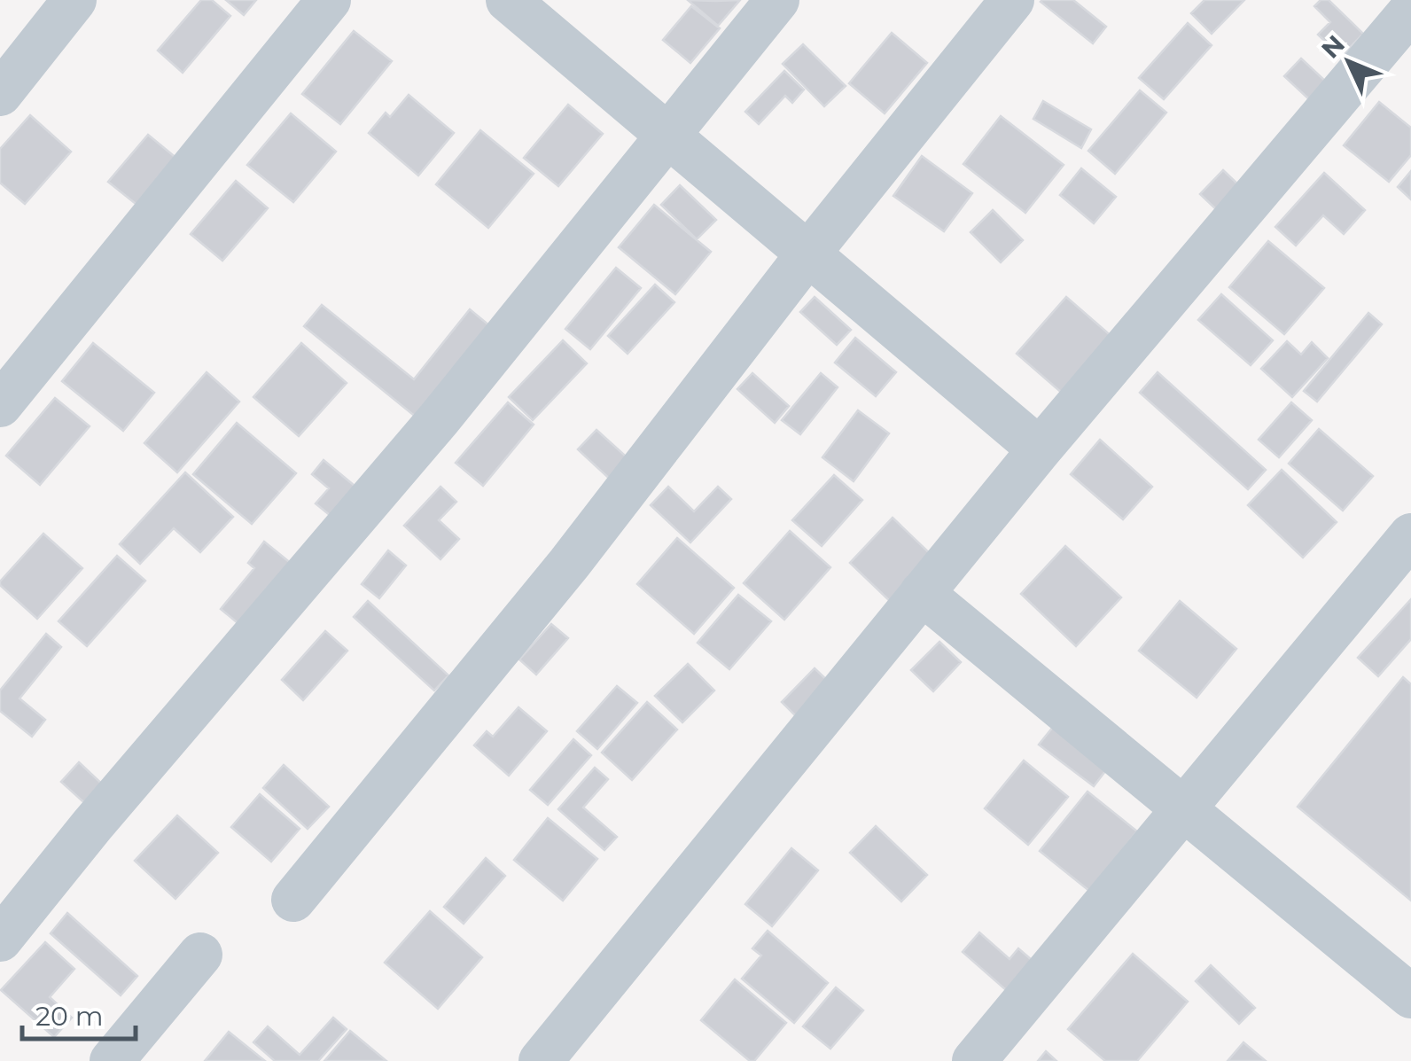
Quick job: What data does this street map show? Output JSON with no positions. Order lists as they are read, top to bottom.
{
  "scale_bar": "20 m",
  "north": "top left"
}
